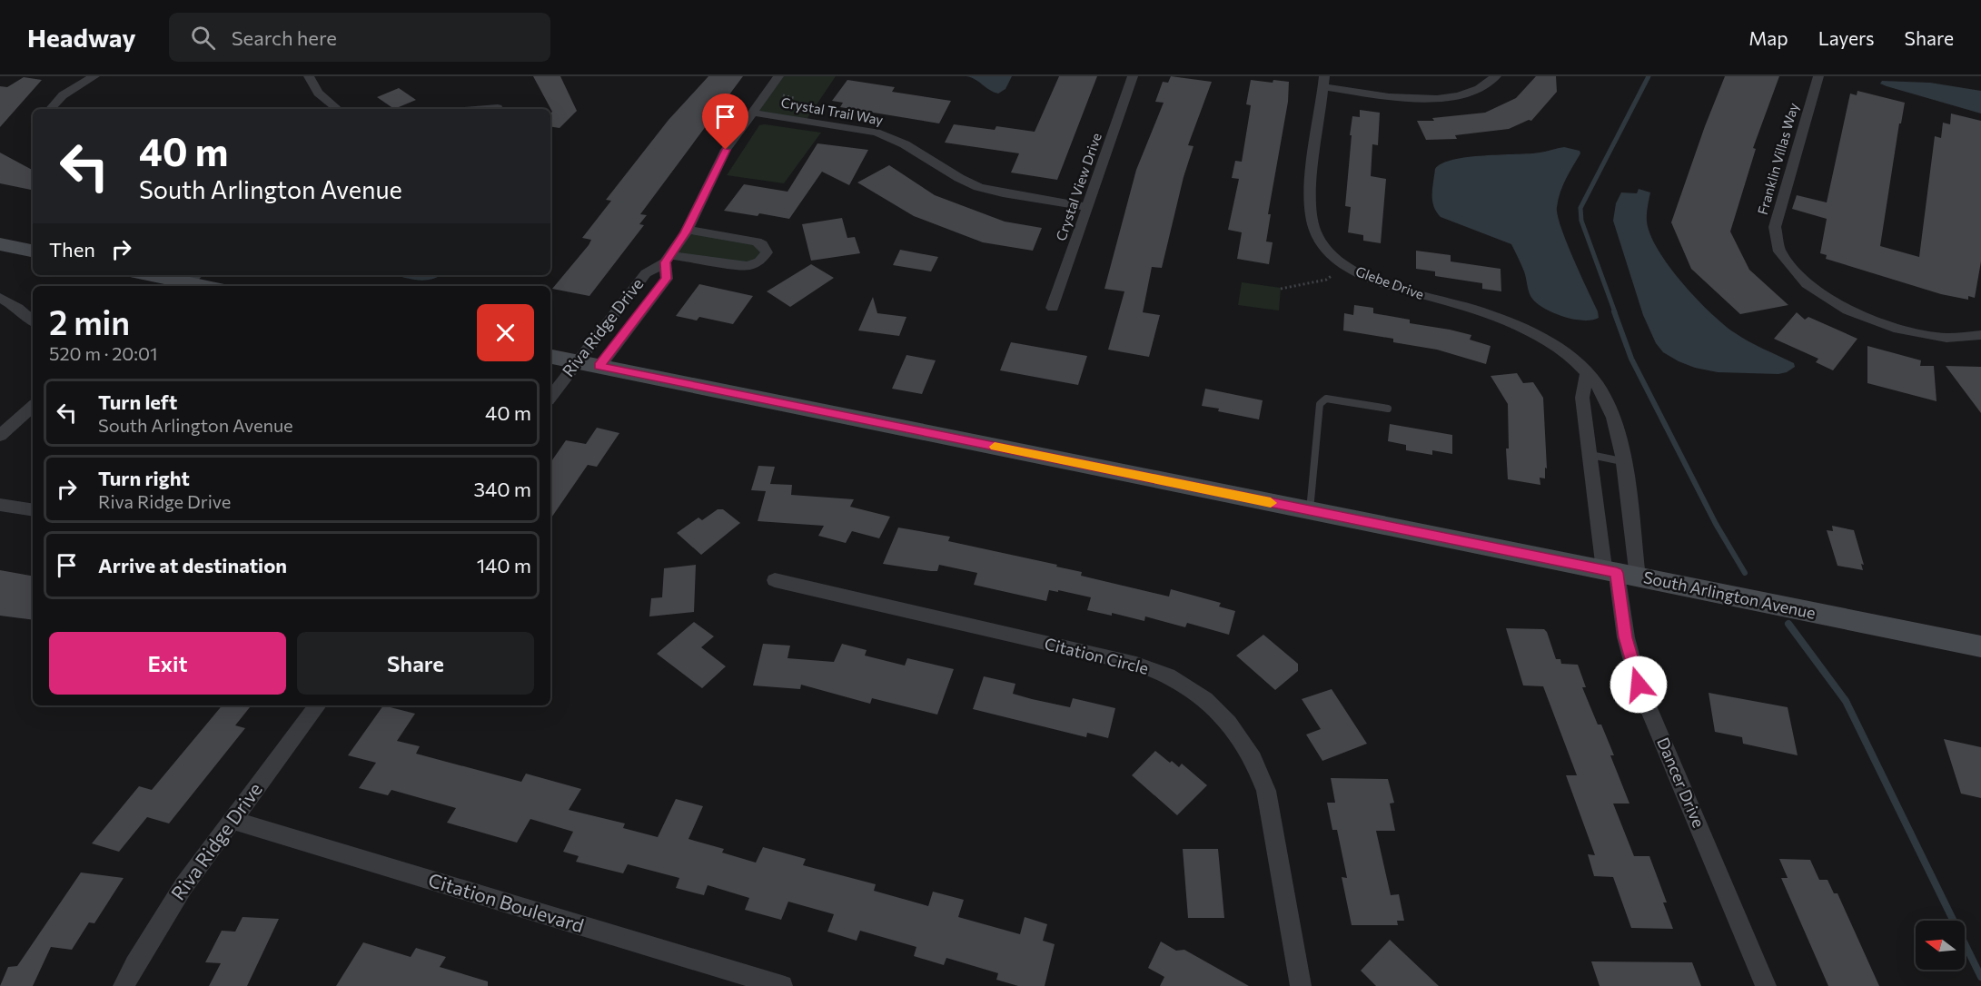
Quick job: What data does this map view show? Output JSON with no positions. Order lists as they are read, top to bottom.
{
  "streets": {
    "main road": ["South Arlington Avenue"],
    "street": [
      "Crystal Trail Way",
      "Franklin Villas Way",
      "Crystal View Drive",
      "Glebe Drive",
      "Riva Ridge Drive",
      "Citation Circle",
      "Dancer Drive",
      "Citation Boulevard"
    ]
  },
  "crossings": [
    ["Crystal Trail Way", "Crystal View Drive"],
    ["Crystal Trail Way", "Riva Ridge Drive"],
    ["Glebe Drive", "South Arlington Avenue"],
    ["Glebe Drive", "Dancer Drive"],
    ["Riva Ridge Drive", "South Arlington Avenue"],
    ["Riva Ridge Drive", "Citation Boulevard"],
    ["South Arlington Avenue", "Dancer Drive"]
  ],
  "north": "left",
  "page": {
    "header": "Headway",
    "search": "Search here",
    "nav": ["Map", "Layers", "Share"],
    "turn": ["40 m", "South Arlington Avenue"],
    "then": "Then",
    "heading": ["2 min", "520 m · 20:01"],
    "list": [
      {
        "name": "Turn left",
        "note": "South Arlington Avenue",
        "value": "40 m"
      },
      {
        "name": "Turn right",
        "note": "Riva Ridge Drive",
        "value": "340 m"
      },
      {
        "name": "Arrive at destination",
        "value": "140 m"
      }
    ],
    "buttons": ["Exit", "Share"]
  }
}
